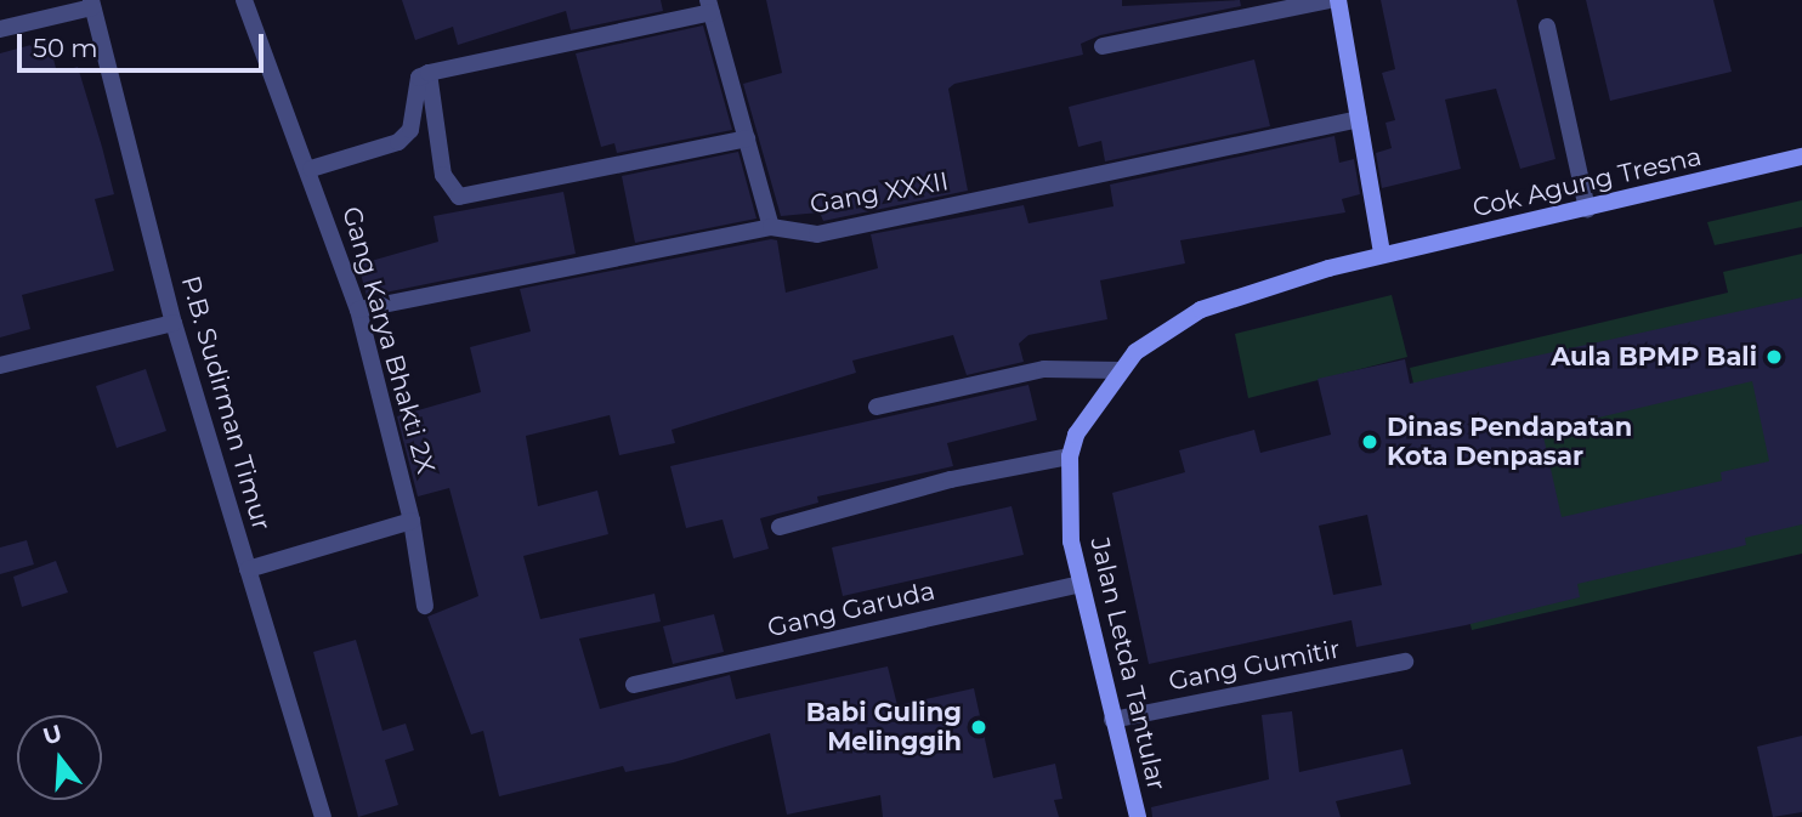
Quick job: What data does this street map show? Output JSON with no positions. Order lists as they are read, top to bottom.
{
  "streets": {
    "main road": ["Cok Agung Tresna", "Jalan Letda Tantular"],
    "street": [
      "Gang XXXII",
      "Gang Karya Bhakti 2X",
      "P.B. Sudirman Timur",
      "Gang Garuda",
      "Gang Gumitir"
    ]
  },
  "crossings": [
    ["Cok Agung Tresna", "Jalan Letda Tantular"],
    ["Gang XXXII", "Gang Karya Bhakti 2X"],
    ["Gang Garuda", "Jalan Letda Tantular"],
    ["Jalan Letda Tantular", "Gang Gumitir"]
  ],
  "places": ["Aula BPMP Bali", "Dinas Pendapatan Kota Denpasar", "Babi Guling Melinggih"],
  "scale_bar": "50 m",
  "north": "top"
}
